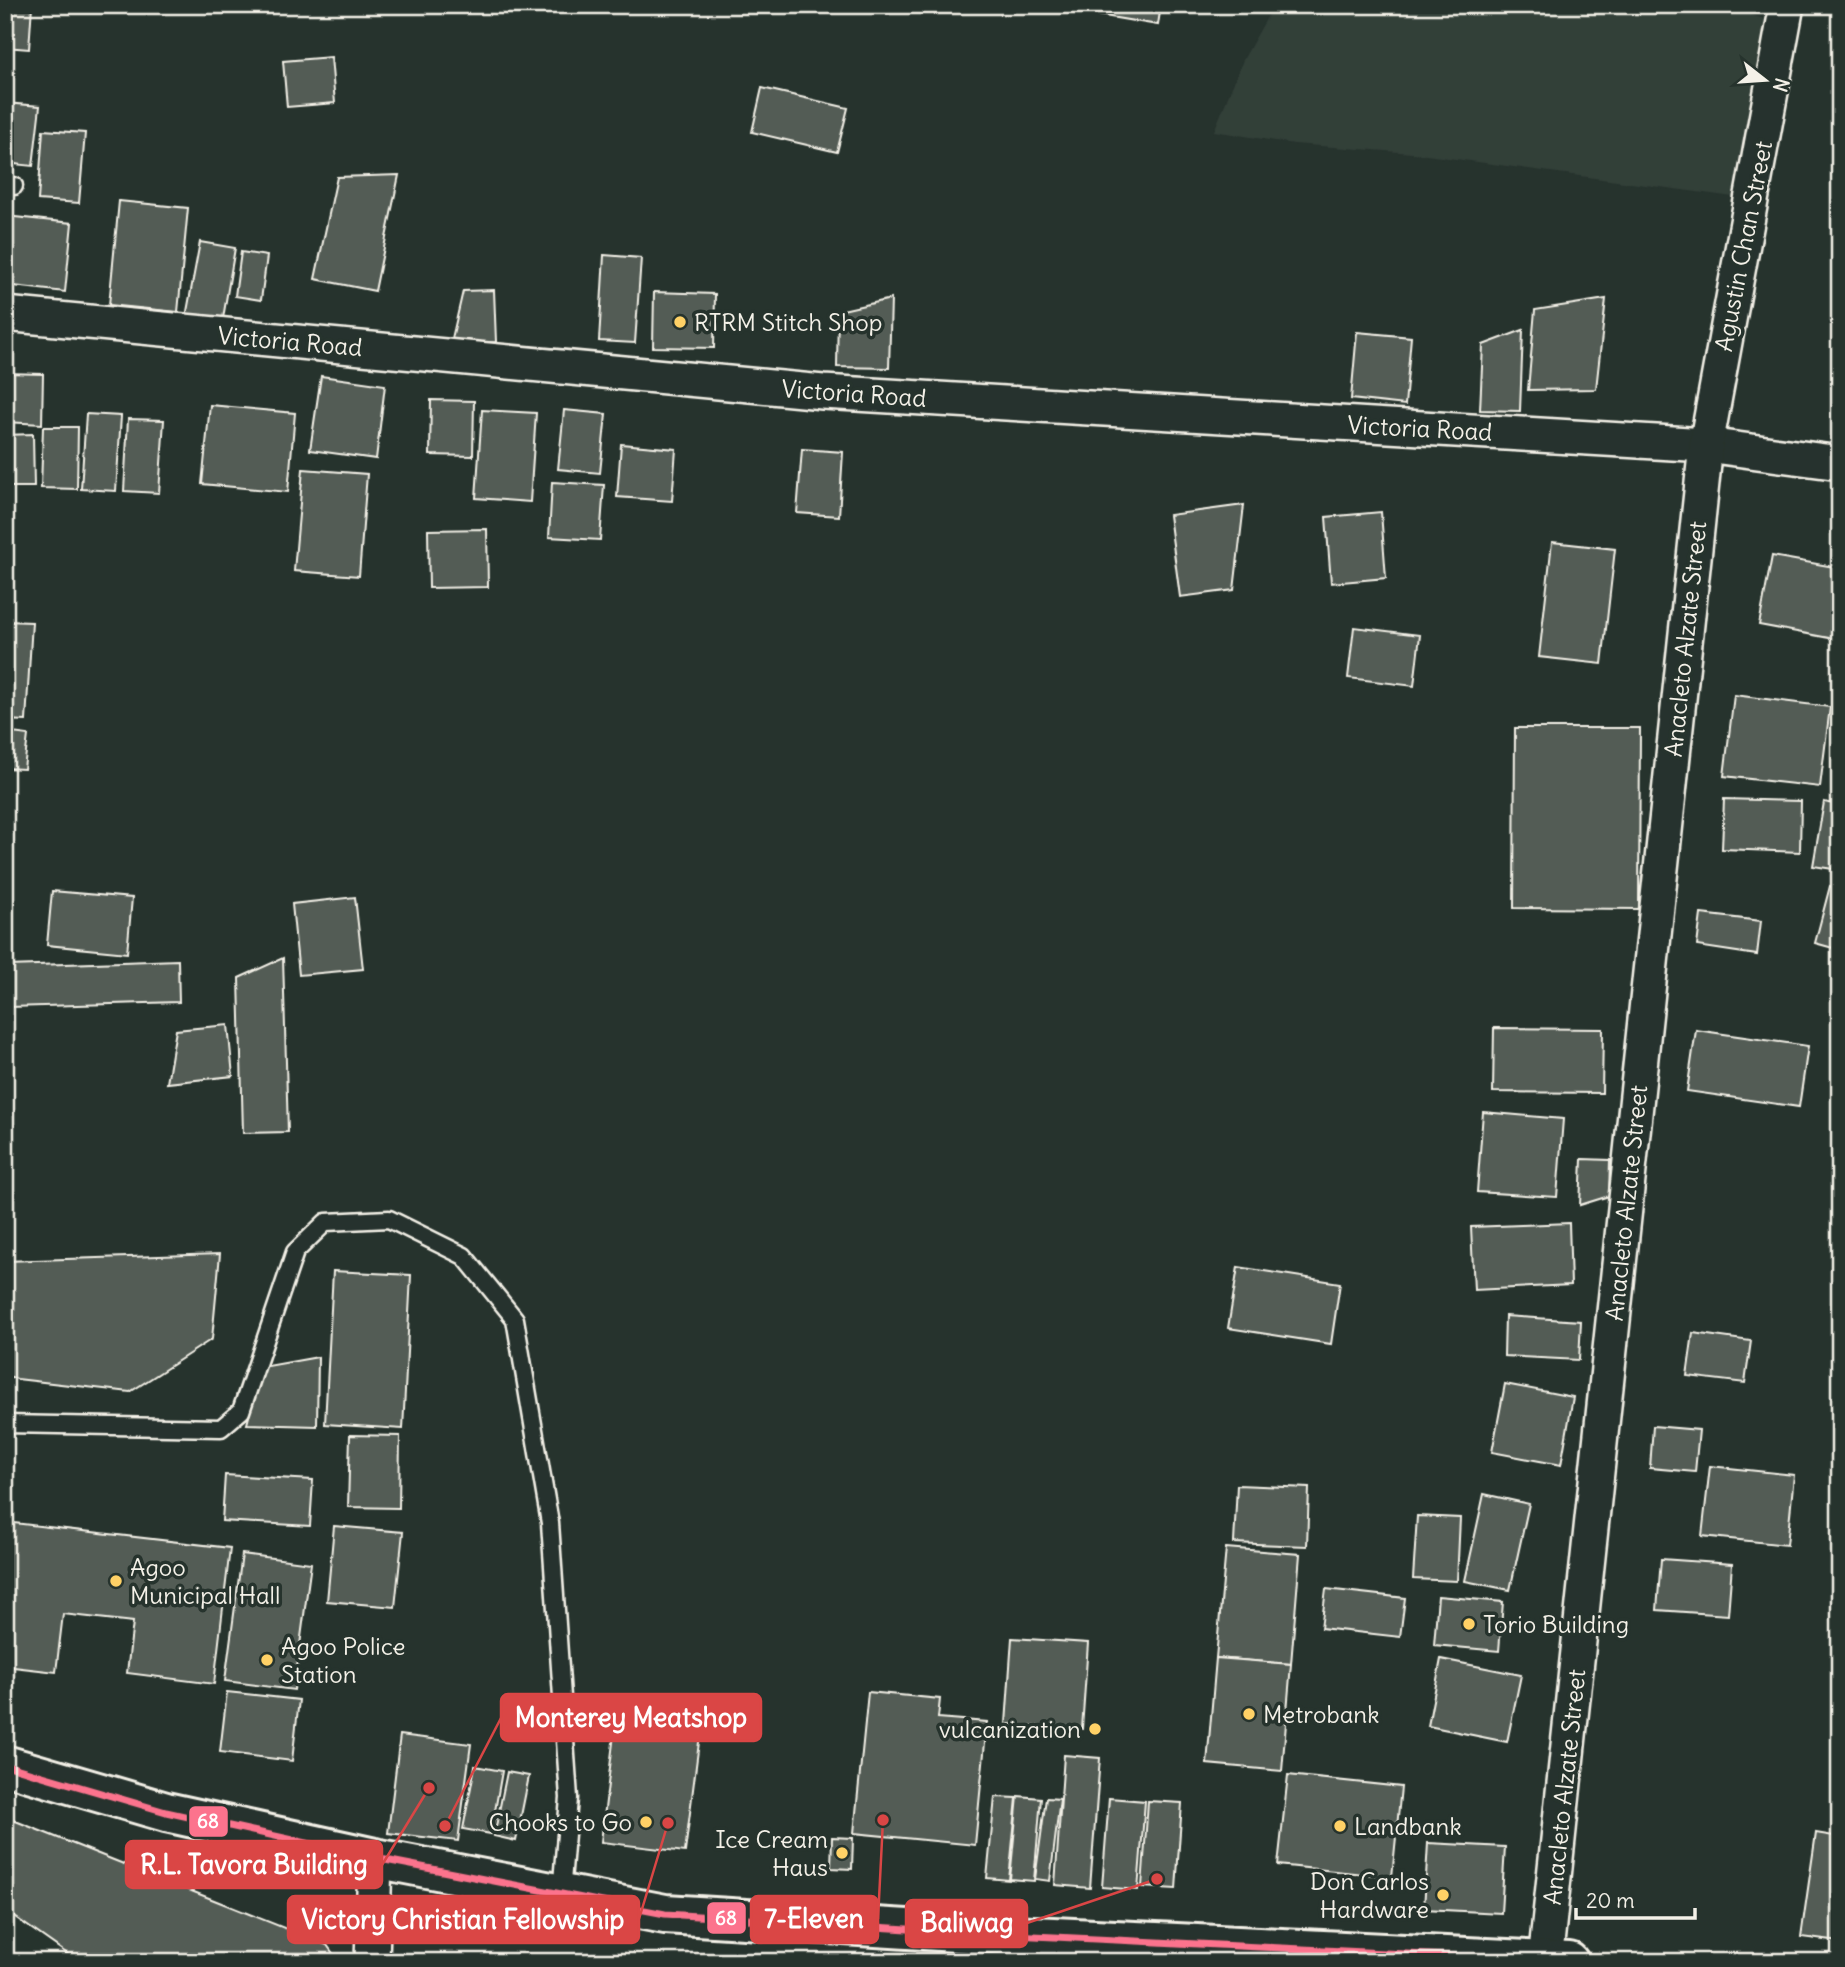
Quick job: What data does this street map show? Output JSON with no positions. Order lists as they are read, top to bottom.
{
  "streets": {
    "street": ["Agustin Chan Street", "Victoria Road", "Anacleto Alzate Street"]
  },
  "crossings": [
    ["Agustin Chan Street", "Victoria Road"],
    ["Agustin Chan Street", "Anacleto Alzate Street"],
    ["Victoria Road", "Anacleto Alzate Street"]
  ],
  "places": [
    "RTRM Stitch Shop",
    "Agoo Municipal Hall",
    "Torio Building",
    "Agoo Police Station",
    "Metrobank",
    "vulcanization",
    "R.L. Tavora Building",
    "7-Eleven",
    "Chooks to Go",
    "Victory Christian Fellowship",
    "Monterey Meatshop",
    "Landbank",
    "Ice Cream Haus",
    "Baliwag",
    "Don Carlos Hardware"
  ],
  "lines": ["transit line 68"],
  "scale_bar": "20 m",
  "north": "right"
}
